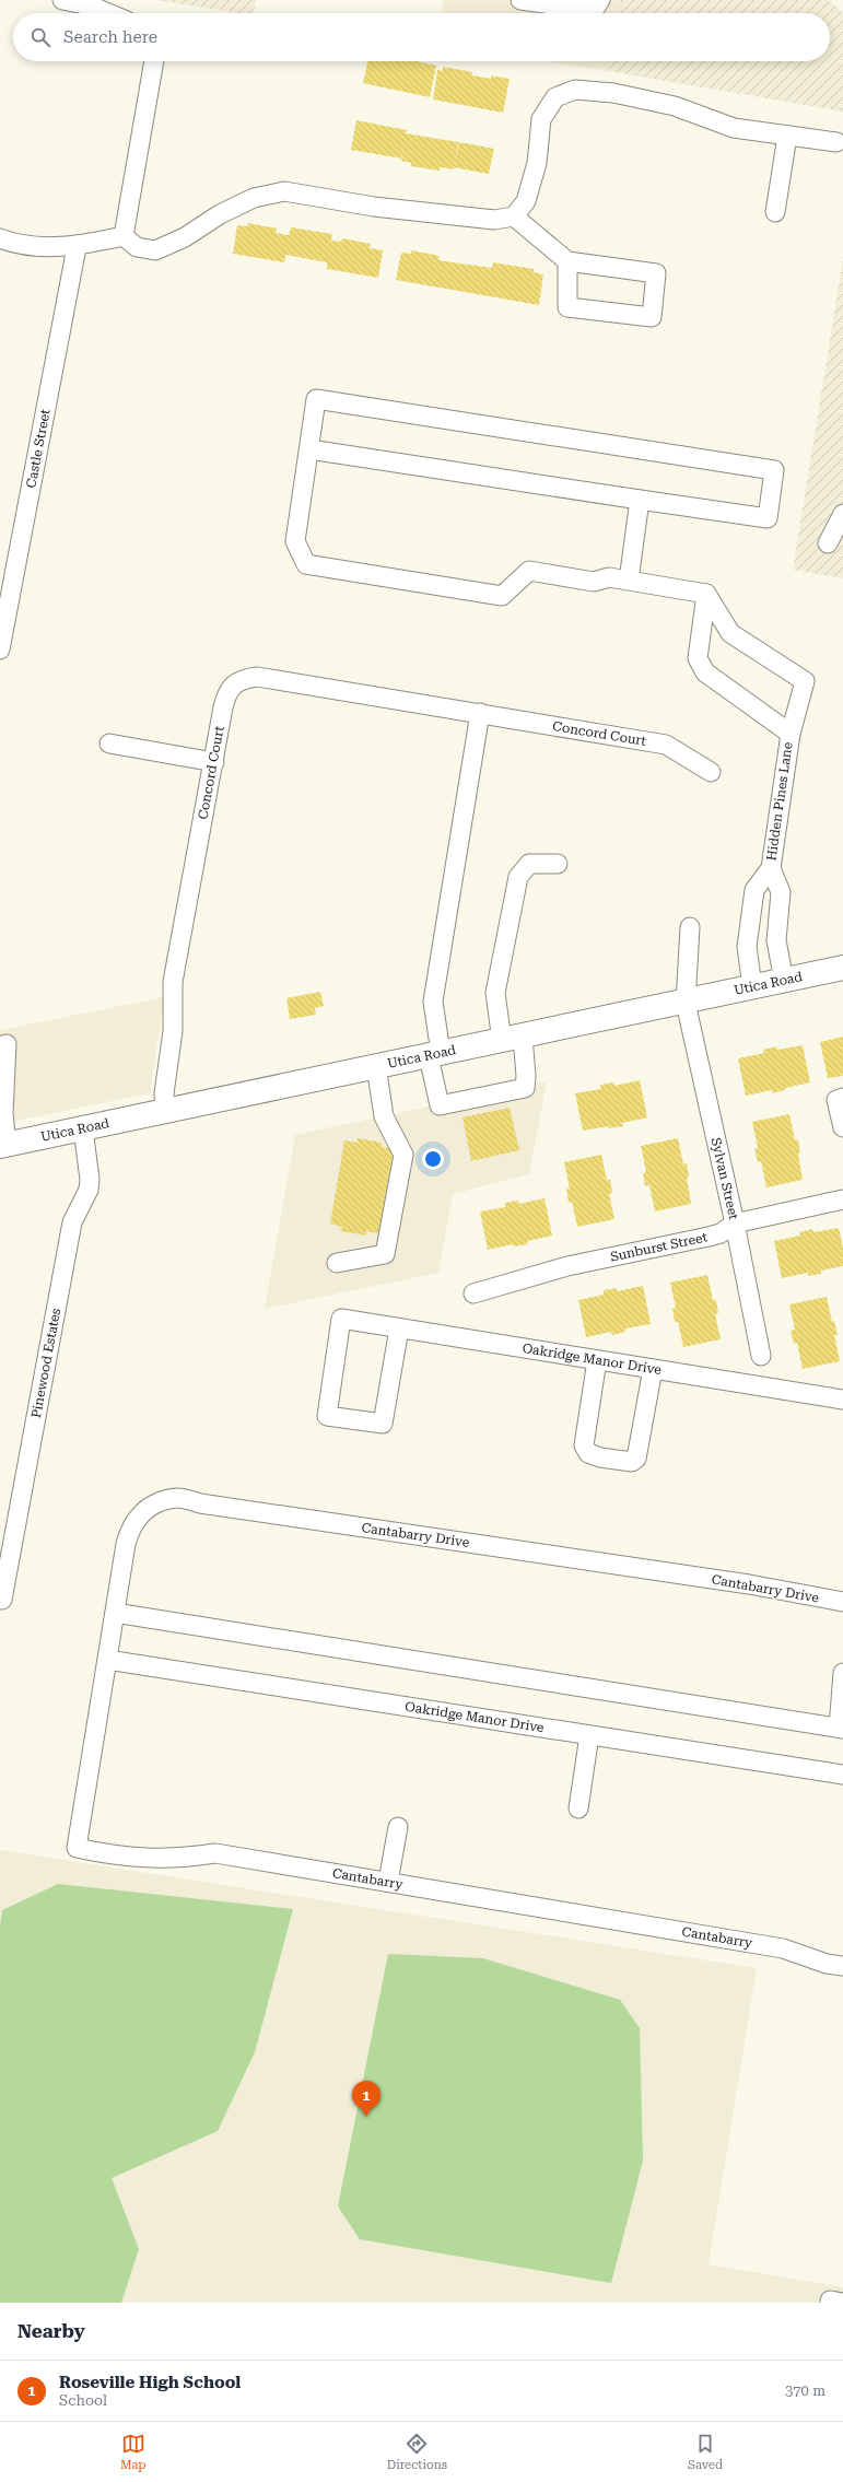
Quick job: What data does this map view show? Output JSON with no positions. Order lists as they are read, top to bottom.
{
  "streets": {
    "main road": ["Utica Road"],
    "street": [
      "Castle Street",
      "Concord Court",
      "Hidden Pines Lane",
      "Sylvan Street",
      "Sunburst Street",
      "Oakridge Manor Drive",
      "Pinewood Estates",
      "Cantabarry Drive",
      "Cantabarry"
    ]
  },
  "crossings": [
    ["Concord Court", "Utica Road"],
    ["Hidden Pines Lane", "Utica Road"],
    ["Utica Road", "Sylvan Street"],
    ["Utica Road", "Pinewood Estates"],
    ["Sylvan Street", "Sunburst Street"],
    ["Oakridge Manor Drive", "Cantabarry Drive"],
    ["Oakridge Manor Drive", "Cantabarry"],
    ["Cantabarry Drive", "Cantabarry"]
  ],
  "page": {
    "search": "Search here",
    "pins": "1",
    "heading": "Nearby",
    "list": [
      {
        "mark": "1",
        "name": "Roseville High School",
        "note": "School",
        "value": "370 m"
      }
    ],
    "nav": ["Map", "Directions", "Saved"]
  }
}
